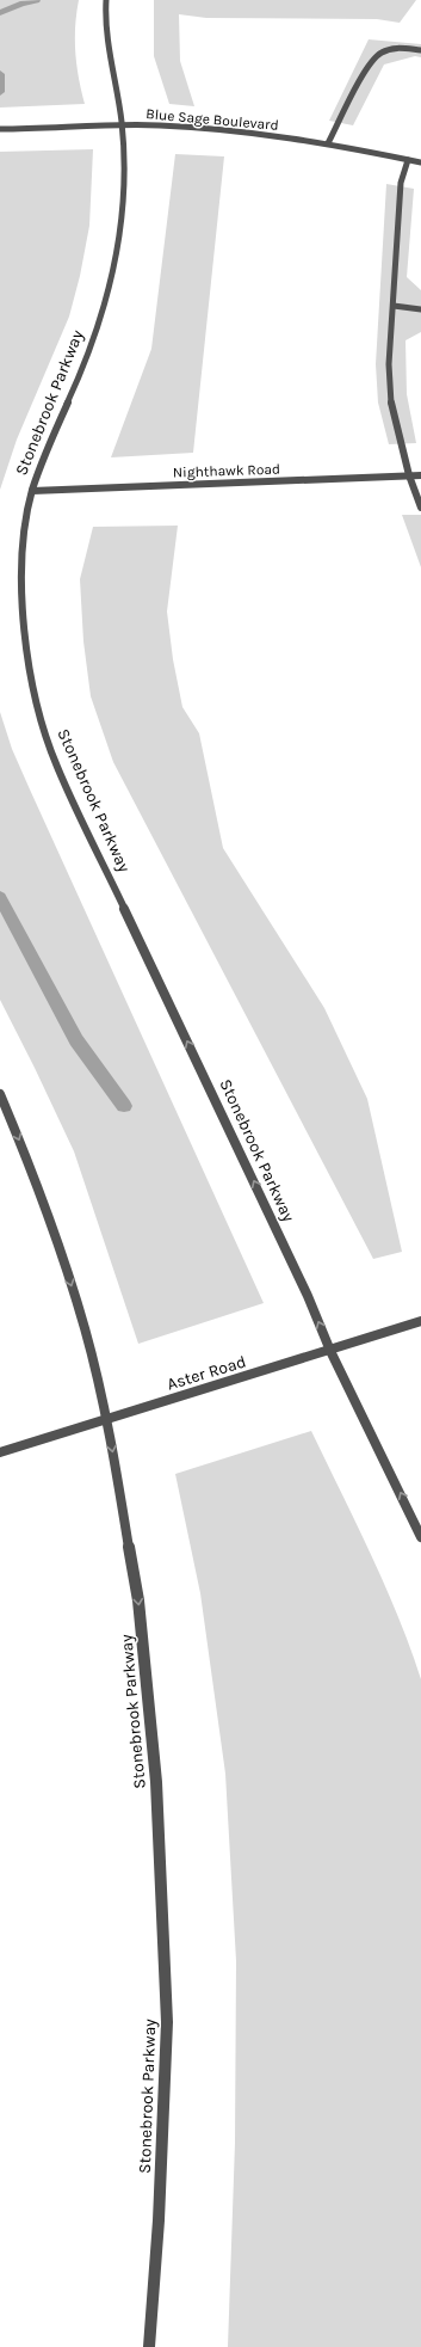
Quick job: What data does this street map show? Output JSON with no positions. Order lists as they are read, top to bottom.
{
  "streets": {
    "street": [
      "Blue Sage Boulevard",
      "Stonebrook Parkway",
      "Nighthawk Road",
      "Aster Road"
    ]
  },
  "crossings": [
    ["Blue Sage Boulevard", "Stonebrook Parkway"],
    ["Stonebrook Parkway", "Nighthawk Road"],
    ["Stonebrook Parkway", "Aster Road"]
  ]
}
